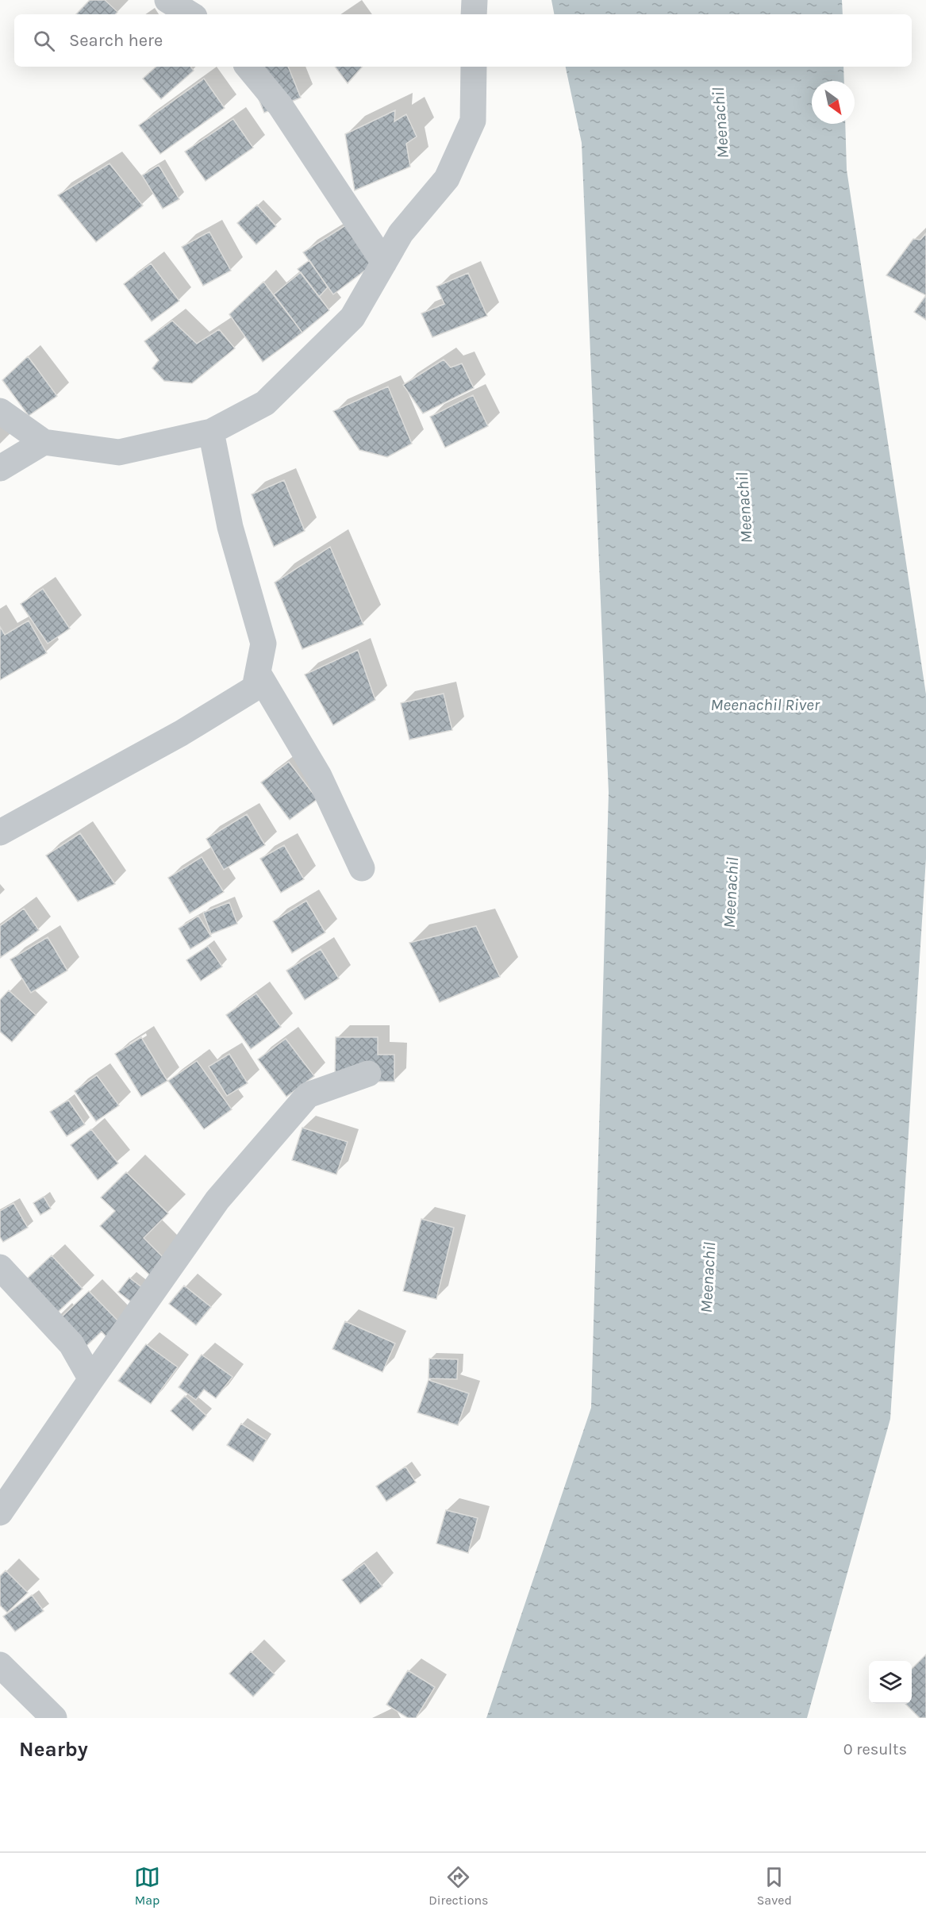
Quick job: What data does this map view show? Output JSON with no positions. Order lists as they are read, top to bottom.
{
  "water": ["Meenachil", "Meenachil River"],
  "north": "bottom right",
  "page": {
    "search": "Search here",
    "heading": ["Nearby", "0 results"],
    "nav": ["Map", "Directions", "Saved"]
  }
}
